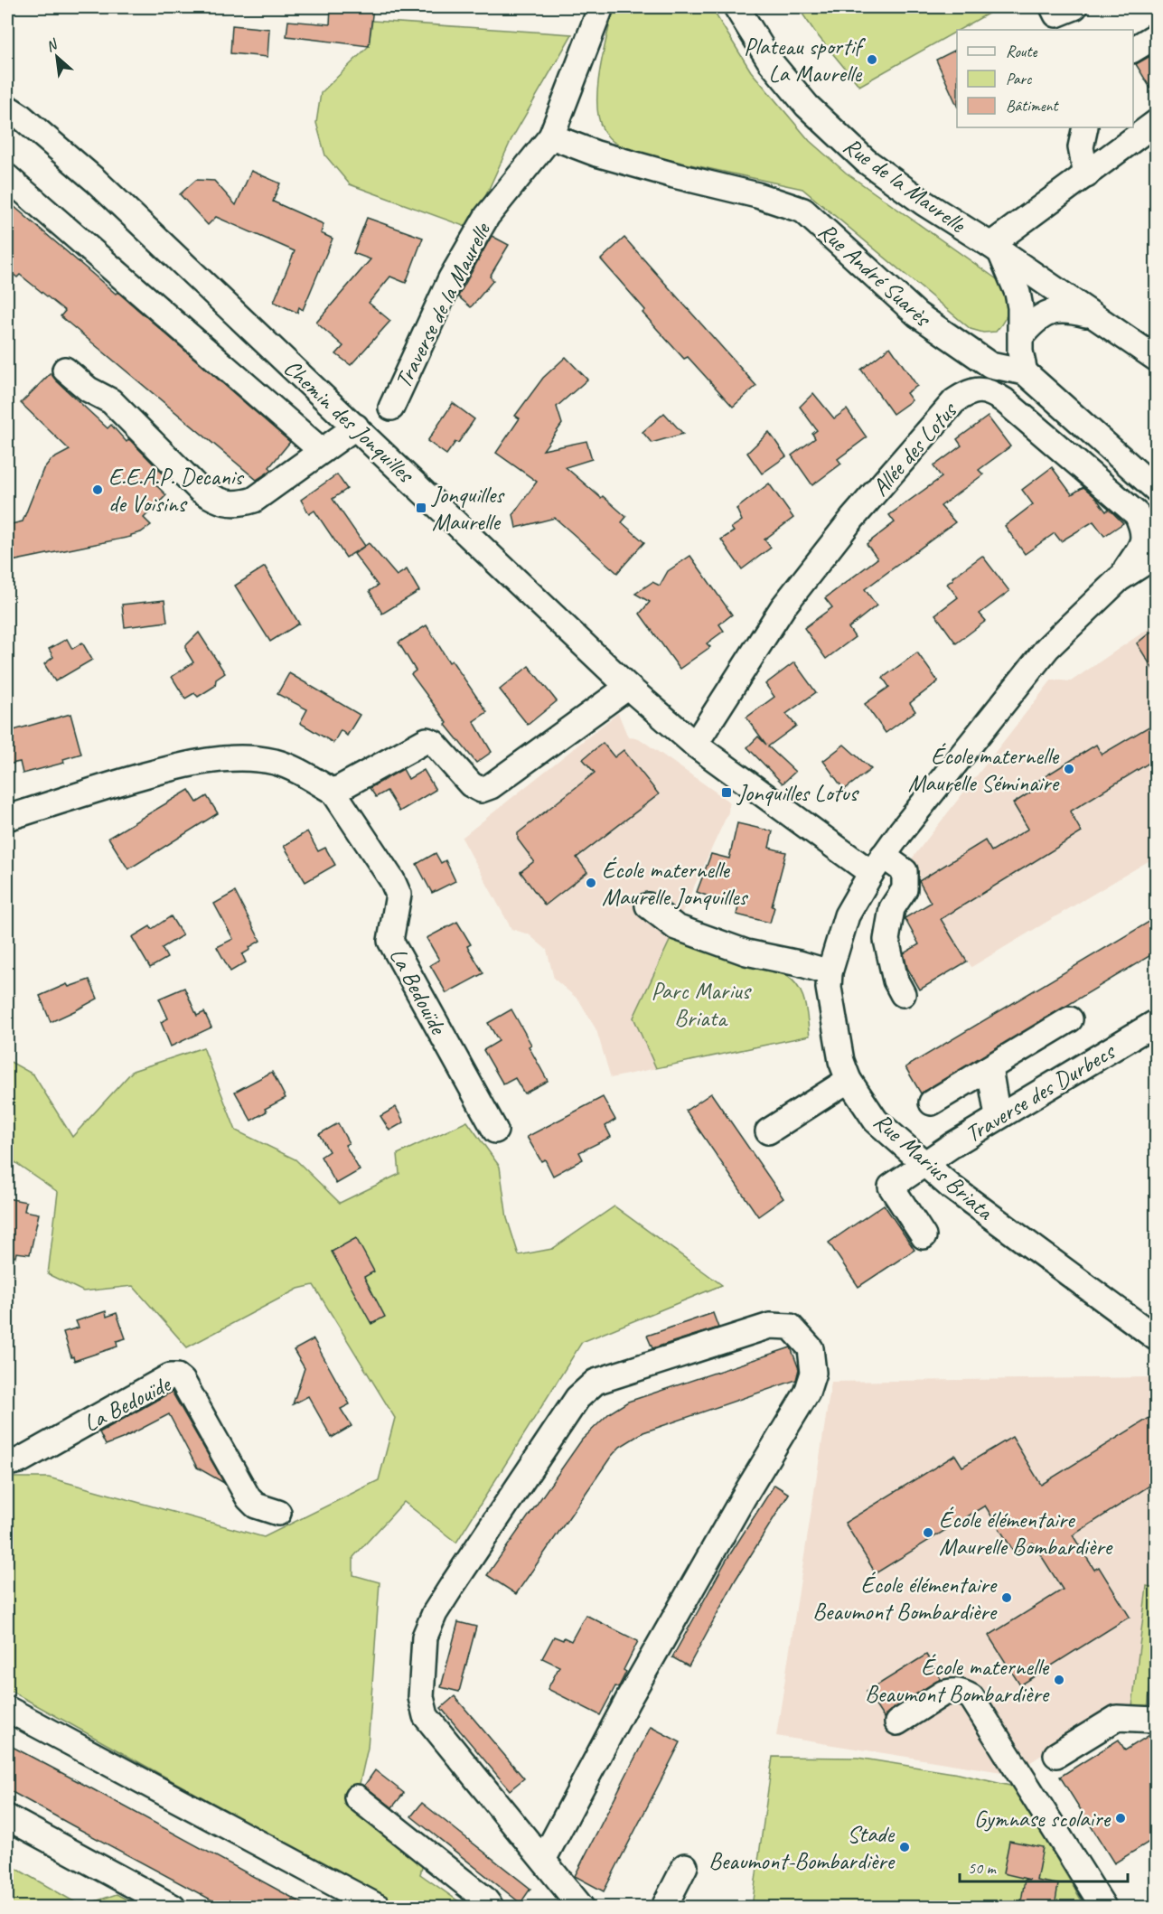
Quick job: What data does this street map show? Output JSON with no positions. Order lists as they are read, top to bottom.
{
  "streets": {
    "street": [
      "Rue de la Maurelle",
      "Rue André Suarès",
      "Traverse de la Maurelle",
      "Chemin des Jonquilles",
      "Allée des Lotus",
      "La Bedouïde",
      "Traverse des Durbecs",
      "Rue Marius Briata"
    ]
  },
  "crossings": [
    ["Rue André Suarès", "Traverse de la Maurelle"],
    ["Chemin des Jonquilles", "Allée des Lotus"],
    ["Chemin des Jonquilles", "Rue Marius Briata"],
    ["Allée des Lotus", "Rue Marius Briata"],
    ["Traverse des Durbecs", "Rue Marius Briata"]
  ],
  "parks": ["Parc Marius Briata"],
  "places": {
    "other": [
      "Plateau sportif La Maurelle",
      "E.E.A.P. Decanis de Voisins",
      "École maternelle Maurelle Séminaire",
      "École maternelle Maurelle Jonquilles",
      "École élémentaire Maurelle Bombardière",
      "École élémentaire Beaumont Bombardière",
      "École maternelle Beaumont Bombardière",
      "Gymnase scolaire",
      "Stade Beaumont-Bombardière"
    ],
    "transit": ["Jonquilles Maurelle", "Jonquilles Lotus"]
  },
  "legend": ["Route", "Parc", "Bâtiment"],
  "scale_bar": "50 m",
  "north": "top left"
}
